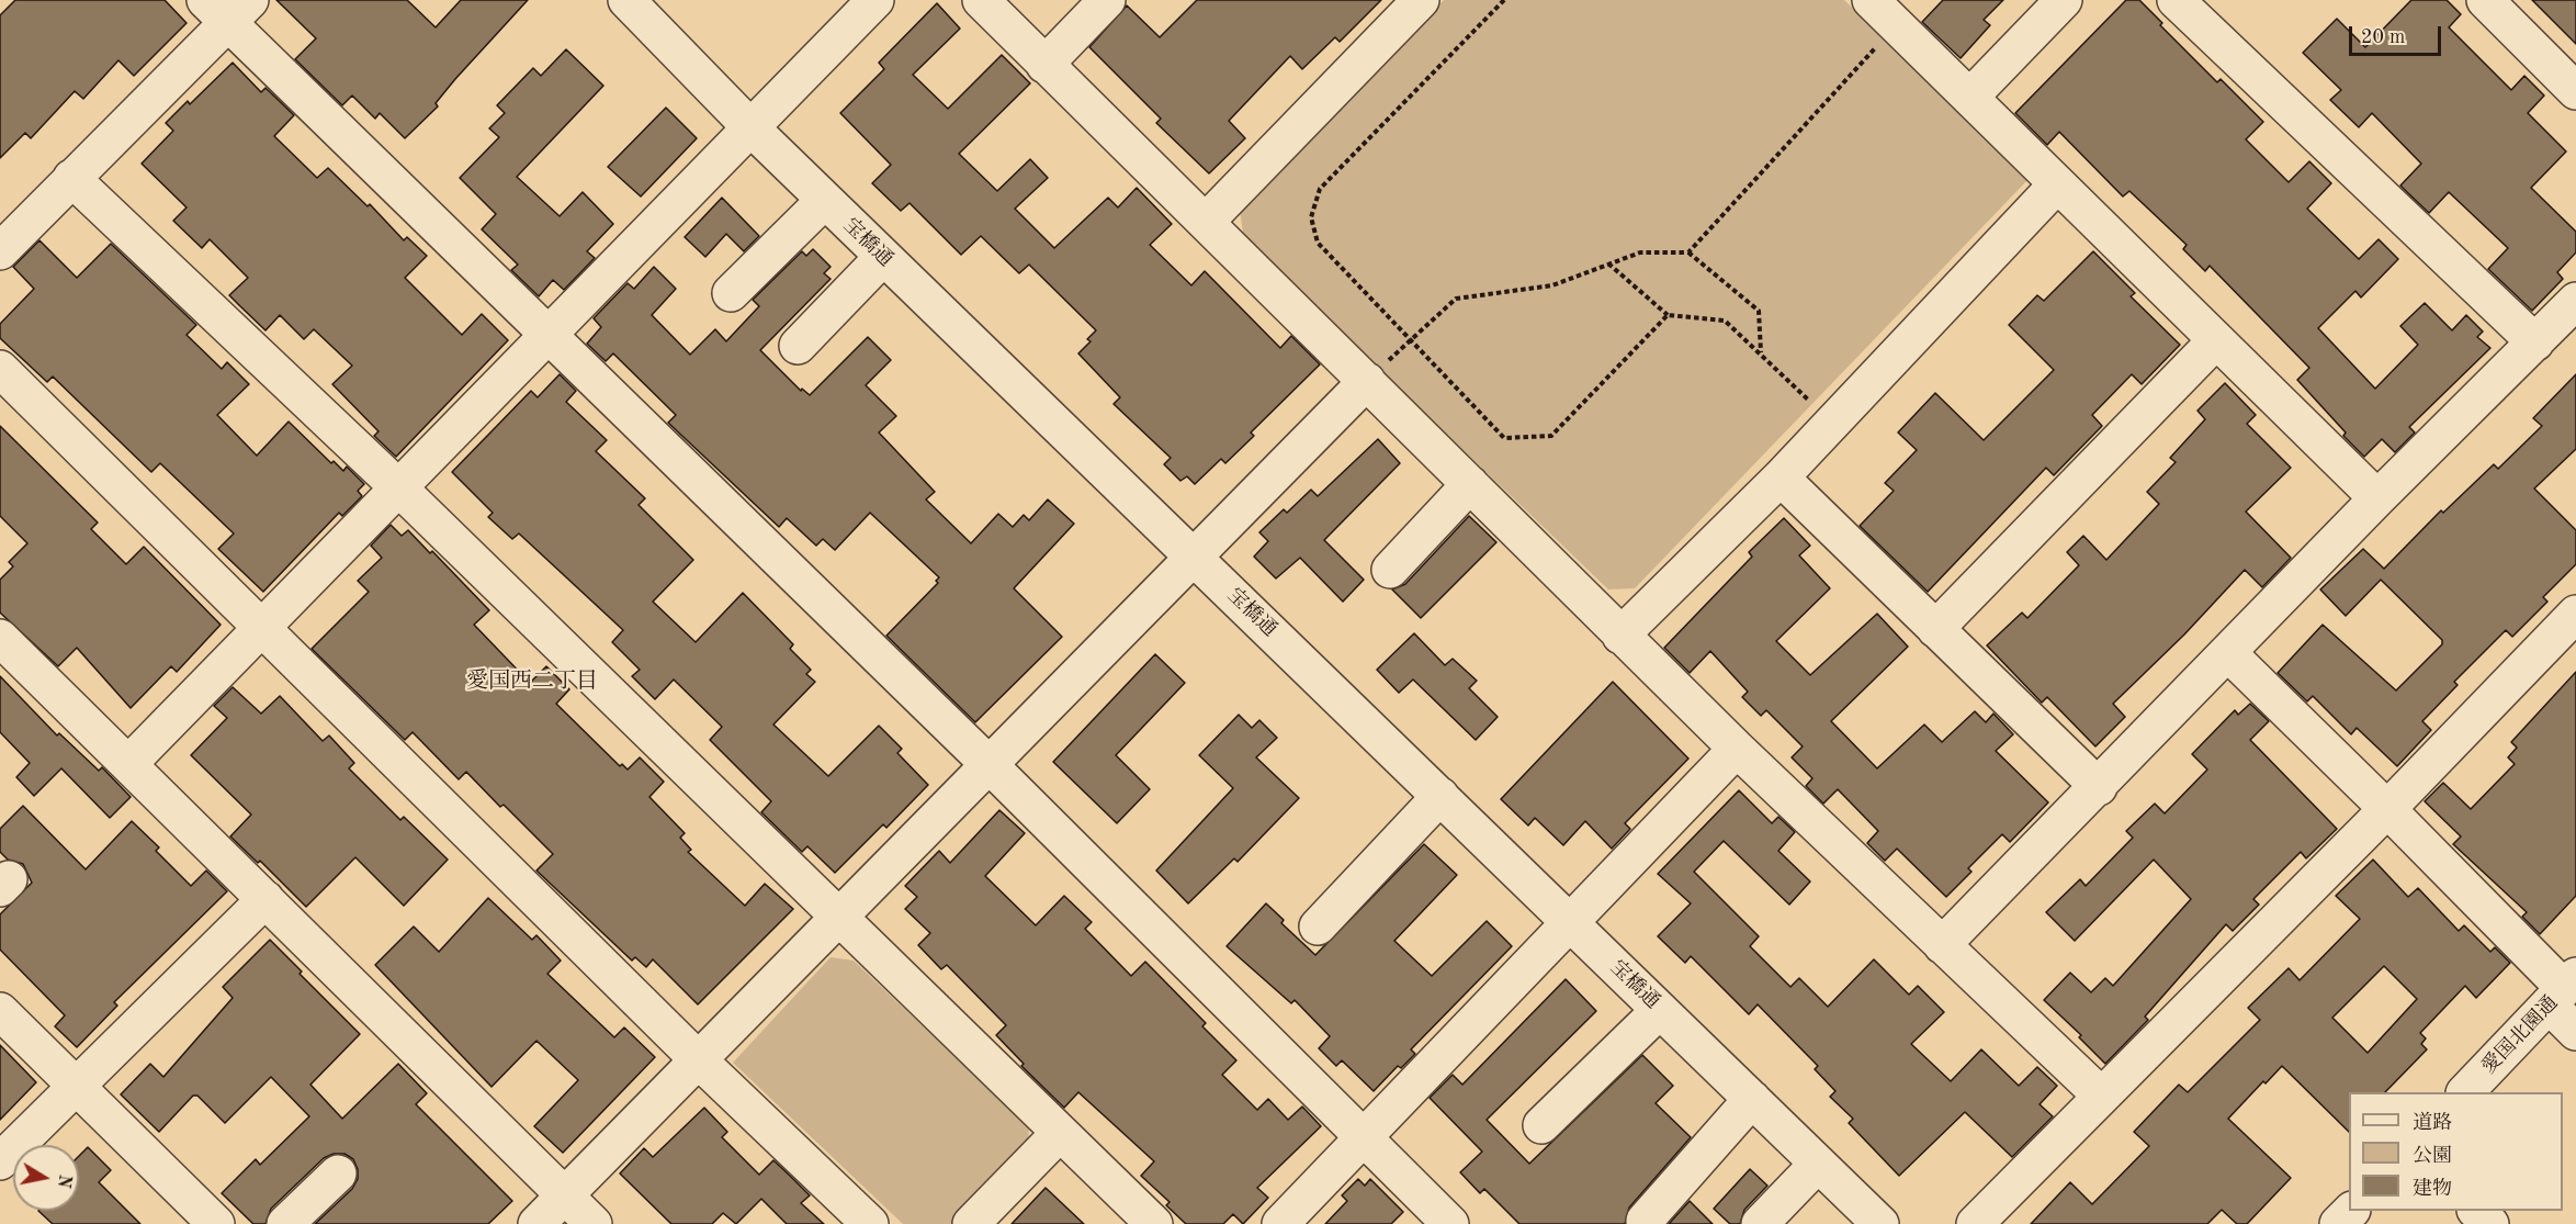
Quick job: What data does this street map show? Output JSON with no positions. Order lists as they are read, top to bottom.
{
  "streets": {
    "street": ["宝橋通", "愛国北園通"]
  },
  "districts": ["愛国西二丁目"],
  "legend": ["道路", "公園", "建物"],
  "scale_bar": "20 m",
  "north": "right"
}
